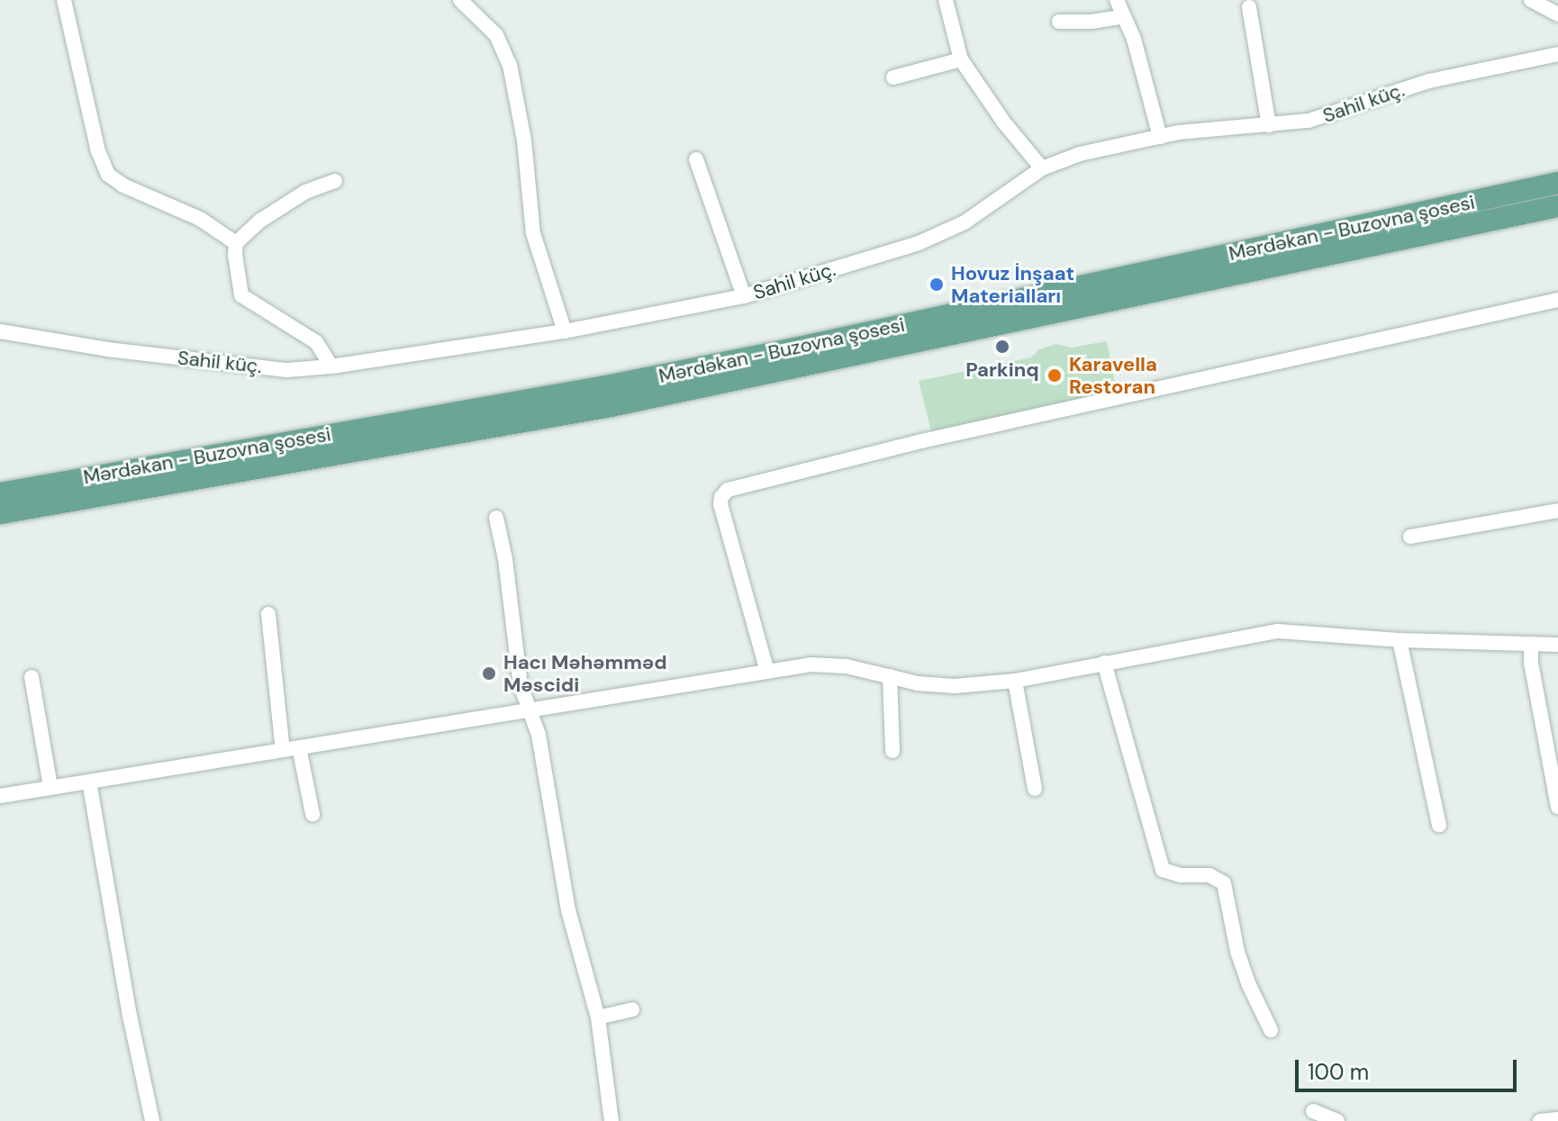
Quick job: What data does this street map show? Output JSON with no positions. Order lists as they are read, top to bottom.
{
  "streets": {
    "main road": ["Mərdəkan - Buzovna şosesi"],
    "street": ["Sahil küç."]
  },
  "places": [
    "Hovuz İnşaat Materialları",
    "Parkinq",
    "Karavella Restoran",
    "Hacı Məhəmməd Məscidi"
  ],
  "scale_bar": "100 m"
}
